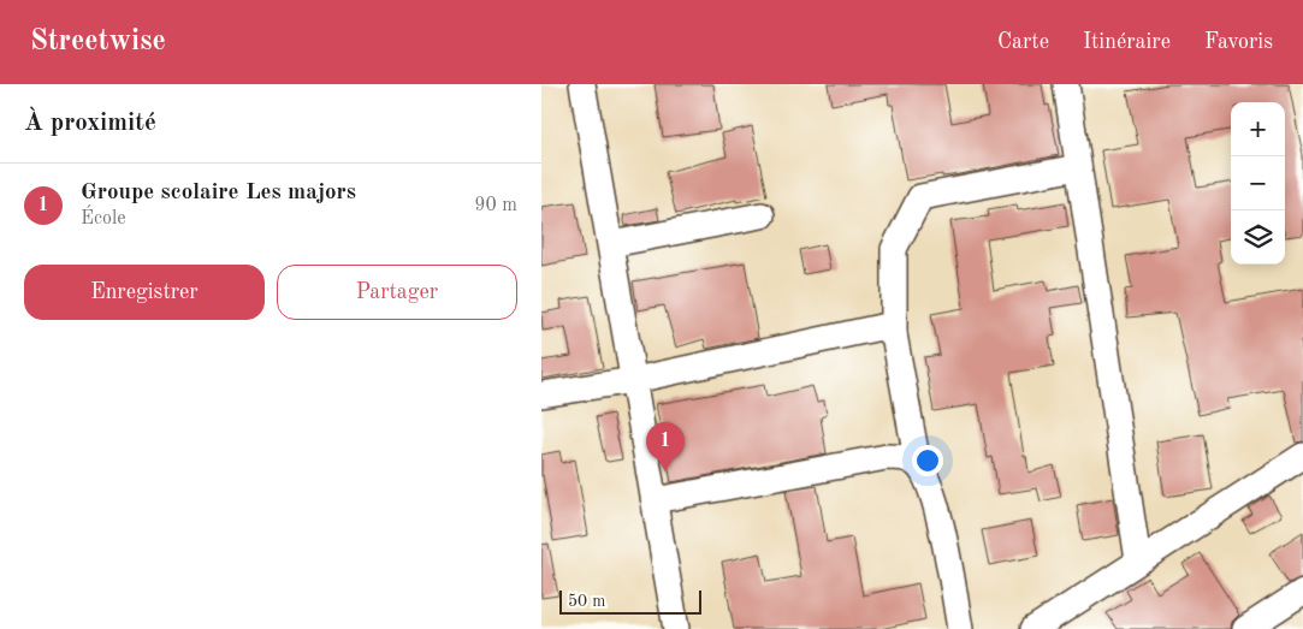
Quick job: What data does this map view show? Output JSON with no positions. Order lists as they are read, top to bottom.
{
  "scale_bar": "50 m",
  "page": {
    "header": "Streetwise",
    "nav": ["Carte", "Itinéraire", "Favoris"],
    "heading": "À proximité",
    "map_buttons": ["+", "−"],
    "list": [
      {
        "mark": "1",
        "name": "Groupe scolaire Les majors",
        "note": "École",
        "value": "90 m"
      }
    ],
    "buttons": ["Enregistrer", "Partager"],
    "pins": "1",
    "scale": "50 m"
  }
}
